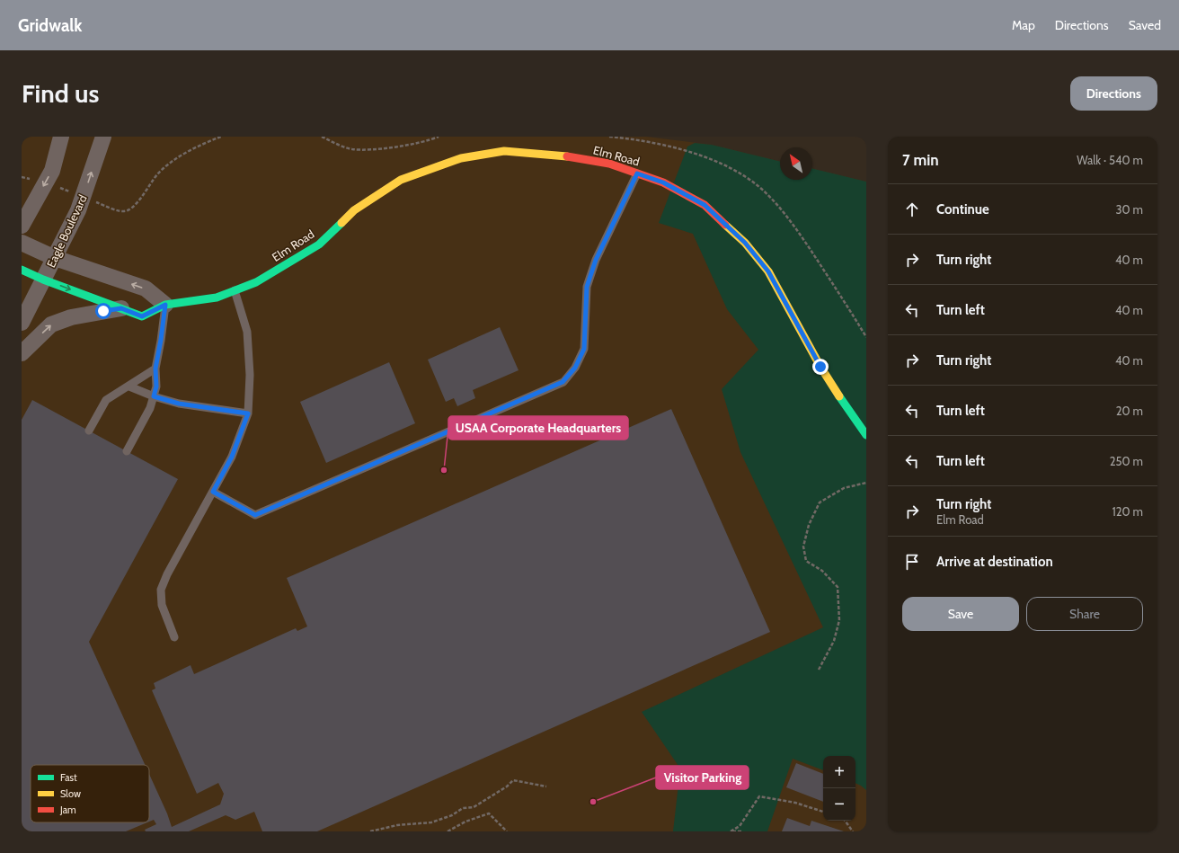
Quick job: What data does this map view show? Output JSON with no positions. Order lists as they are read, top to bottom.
{
  "streets": {
    "street": ["Elm Road", "Eagle Boulevard"]
  },
  "crossings": [
    ["Elm Road", "Eagle Boulevard"]
  ],
  "places": ["USAA Corporate Headquarters", "Visitor Parking"],
  "legend": ["Fast", "Slow", "Jam"],
  "north": "top left",
  "page": {
    "header": "Gridwalk",
    "nav": ["Map", "Directions", "Saved"],
    "buttons": [
      "Directions",
      ["Save", "Share"]
    ],
    "title": "Find us",
    "heading": ["7 min", "Walk · 540 m"],
    "list": [
      ["Continue", "30 m"],
      ["Turn right", "40 m"],
      ["Turn left", "40 m"],
      ["Turn right", "40 m"],
      ["Turn left", "20 m"],
      ["Turn left", "250 m"],
      ["Turn right", "Elm Road", "120 m"],
      "Arrive at destination"
    ],
    "map_buttons": ["+", "−"]
  }
}
